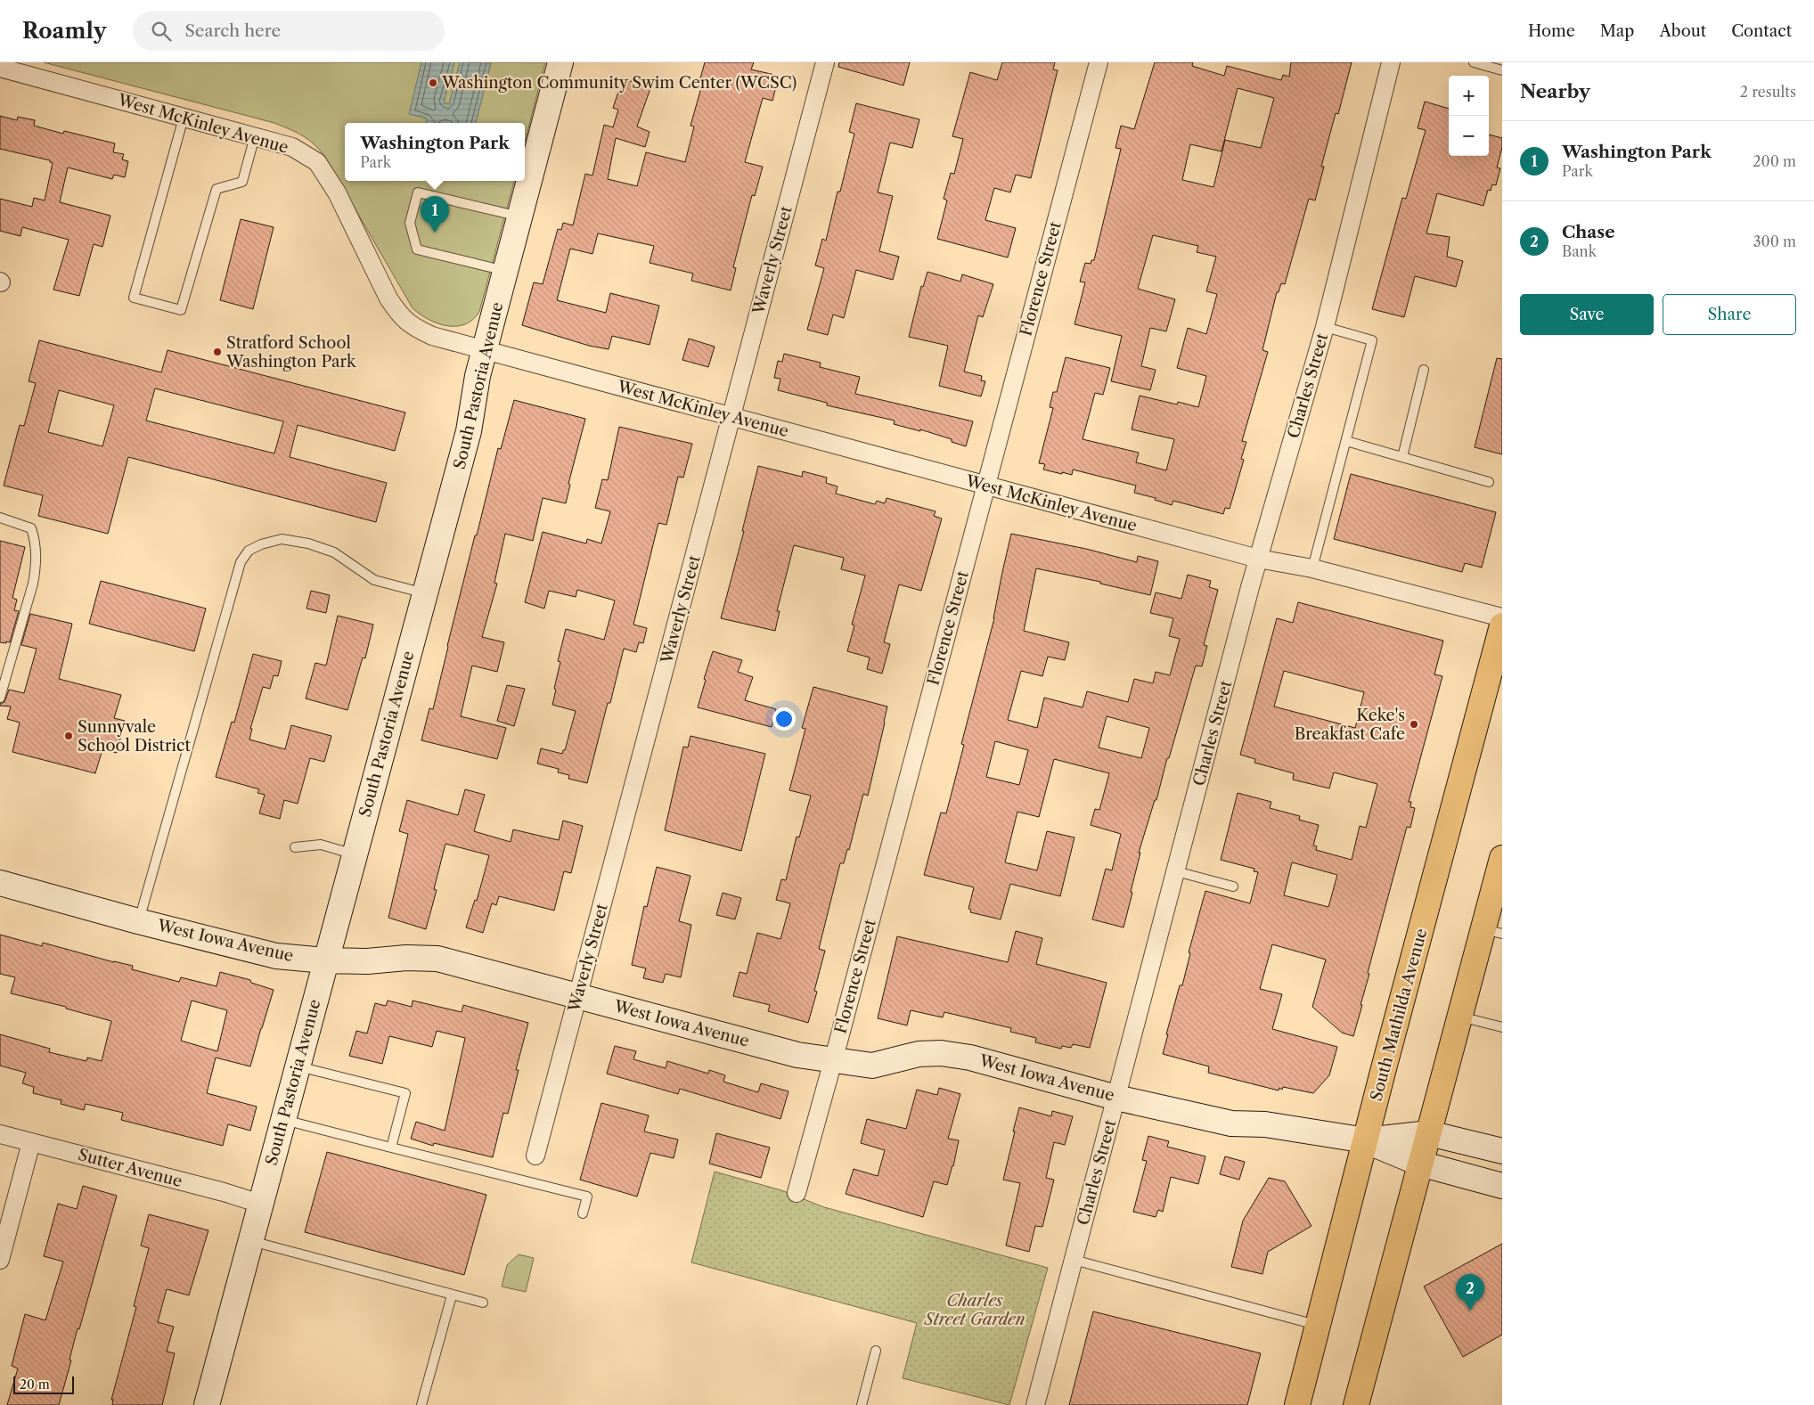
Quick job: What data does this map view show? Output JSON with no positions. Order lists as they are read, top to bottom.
{
  "streets": {
    "main road": ["South Mathilda Avenue"],
    "street": [
      "West McKinley Avenue",
      "Waverly Street",
      "Florence Street",
      "South Pastoria Avenue",
      "Charles Street",
      "West Iowa Avenue",
      "Sutter Avenue"
    ]
  },
  "crossings": [
    ["West McKinley Avenue", "Waverly Street"],
    ["West McKinley Avenue", "Florence Street"],
    ["West McKinley Avenue", "South Pastoria Avenue"],
    ["West McKinley Avenue", "Charles Street"],
    ["Waverly Street", "West Iowa Avenue"],
    ["Florence Street", "West Iowa Avenue"],
    ["South Pastoria Avenue", "West Iowa Avenue"],
    ["South Pastoria Avenue", "Sutter Avenue"],
    ["Charles Street", "West Iowa Avenue"],
    ["West Iowa Avenue", "South Mathilda Avenue"]
  ],
  "parks": ["Charles Street Garden"],
  "places": [
    "Washington Community Swim Center (WCSC)",
    "Stratford School Washington Park",
    "Keke's Breakfast Cafe",
    "Sunnyvale School District"
  ],
  "scale_bar": "20 m",
  "page": {
    "header": "Roamly",
    "search": "Search here",
    "nav": [
      "Home",
      "Map",
      "About",
      "Contact"
    ],
    "heading": ["Nearby", "2 results"],
    "map_buttons": ["+", "−"],
    "list": [
      {
        "mark": "1",
        "name": "Washington Park",
        "note": "Park",
        "value": "200 m"
      },
      {
        "mark": "2",
        "name": "Chase",
        "note": "Bank",
        "value": "300 m"
      }
    ],
    "popup": ["Washington Park", "Park"],
    "pins": ["1", "2"],
    "buttons": ["Save", "Share"],
    "scale": "20 m"
  }
}
